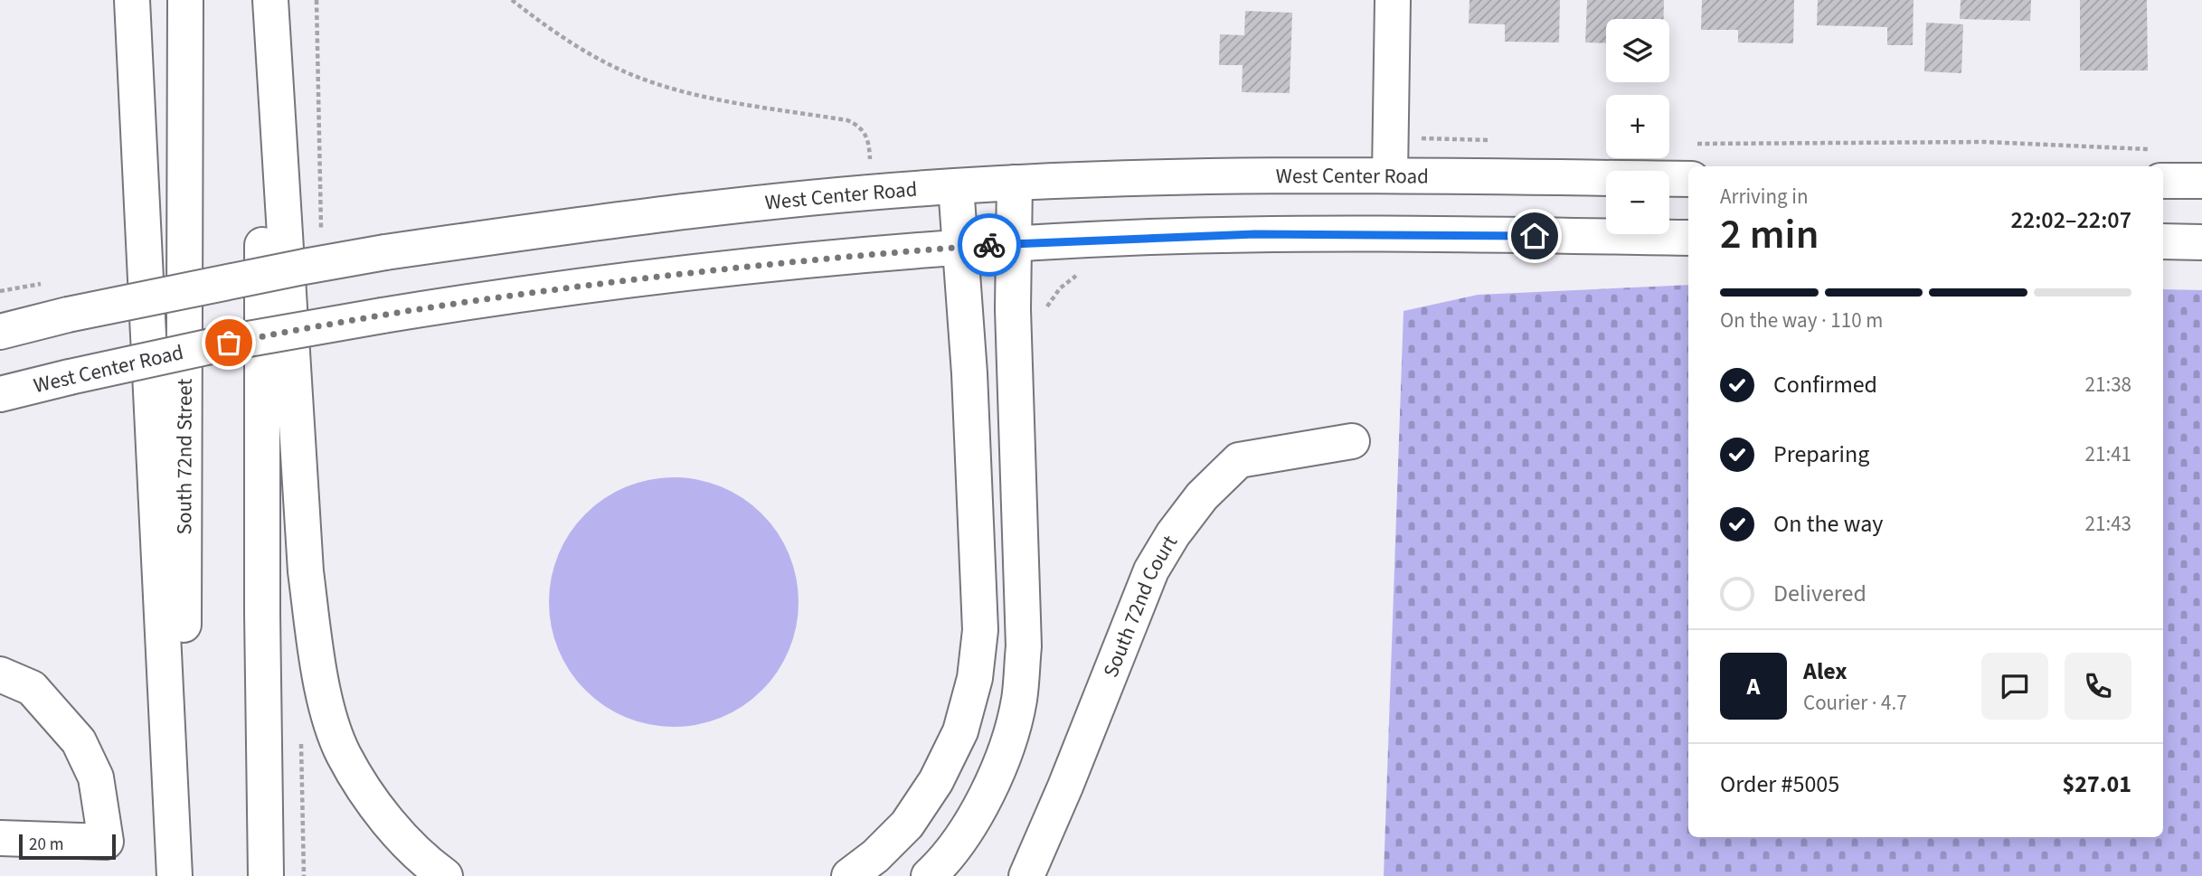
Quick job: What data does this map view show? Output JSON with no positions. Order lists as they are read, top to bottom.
{
  "streets": {
    "main road": ["West Center Road", "South 72nd Street", "South 72nd Court"]
  },
  "scale_bar": "20 m",
  "page": {
    "map_buttons": ["+", "−"],
    "heading": ["2 min", "Arriving in", "22:02–22:07"],
    "panel": [
      "Alex",
      "Courier · 4.7",
      "Order #5005",
      "$27.01"
    ],
    "bar": "On the way · 110 m",
    "list": [
      ["Confirmed", "21:38"],
      ["Preparing", "21:41"],
      ["On the way", "21:43"],
      "Delivered"
    ],
    "round": "A",
    "scale": "20 m"
  }
}
